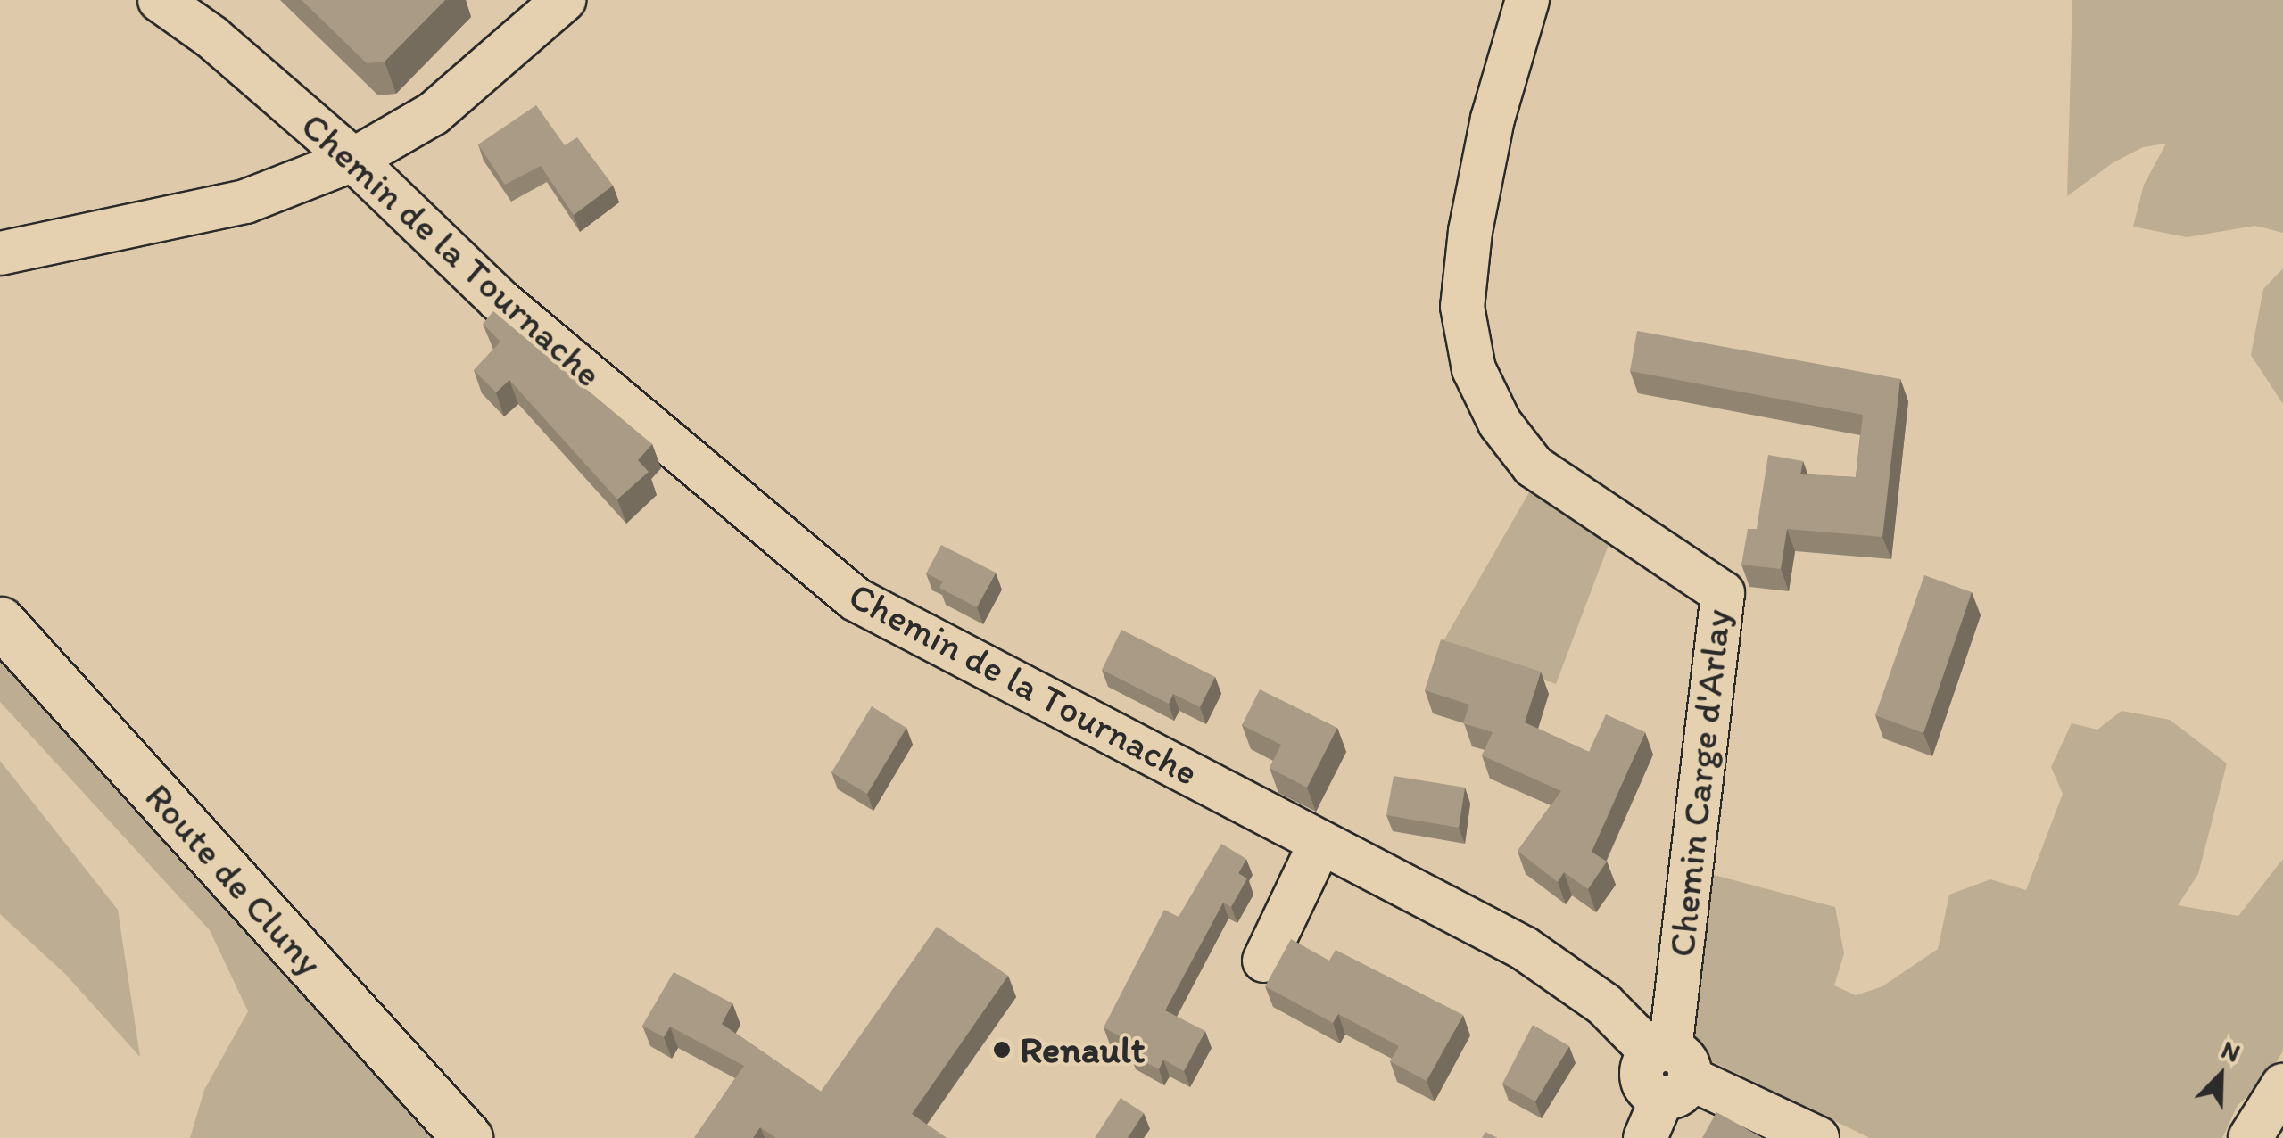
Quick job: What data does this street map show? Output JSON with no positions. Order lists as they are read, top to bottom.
{
  "streets": {
    "main road": ["Route de Cluny"],
    "street": ["Chemin de la Tournache", "Chemin Carge d'Arlay"]
  },
  "crossings": [
    ["Chemin de la Tournache", "Chemin Carge d'Arlay"]
  ],
  "places": ["Renault"],
  "north": "top right"
}
